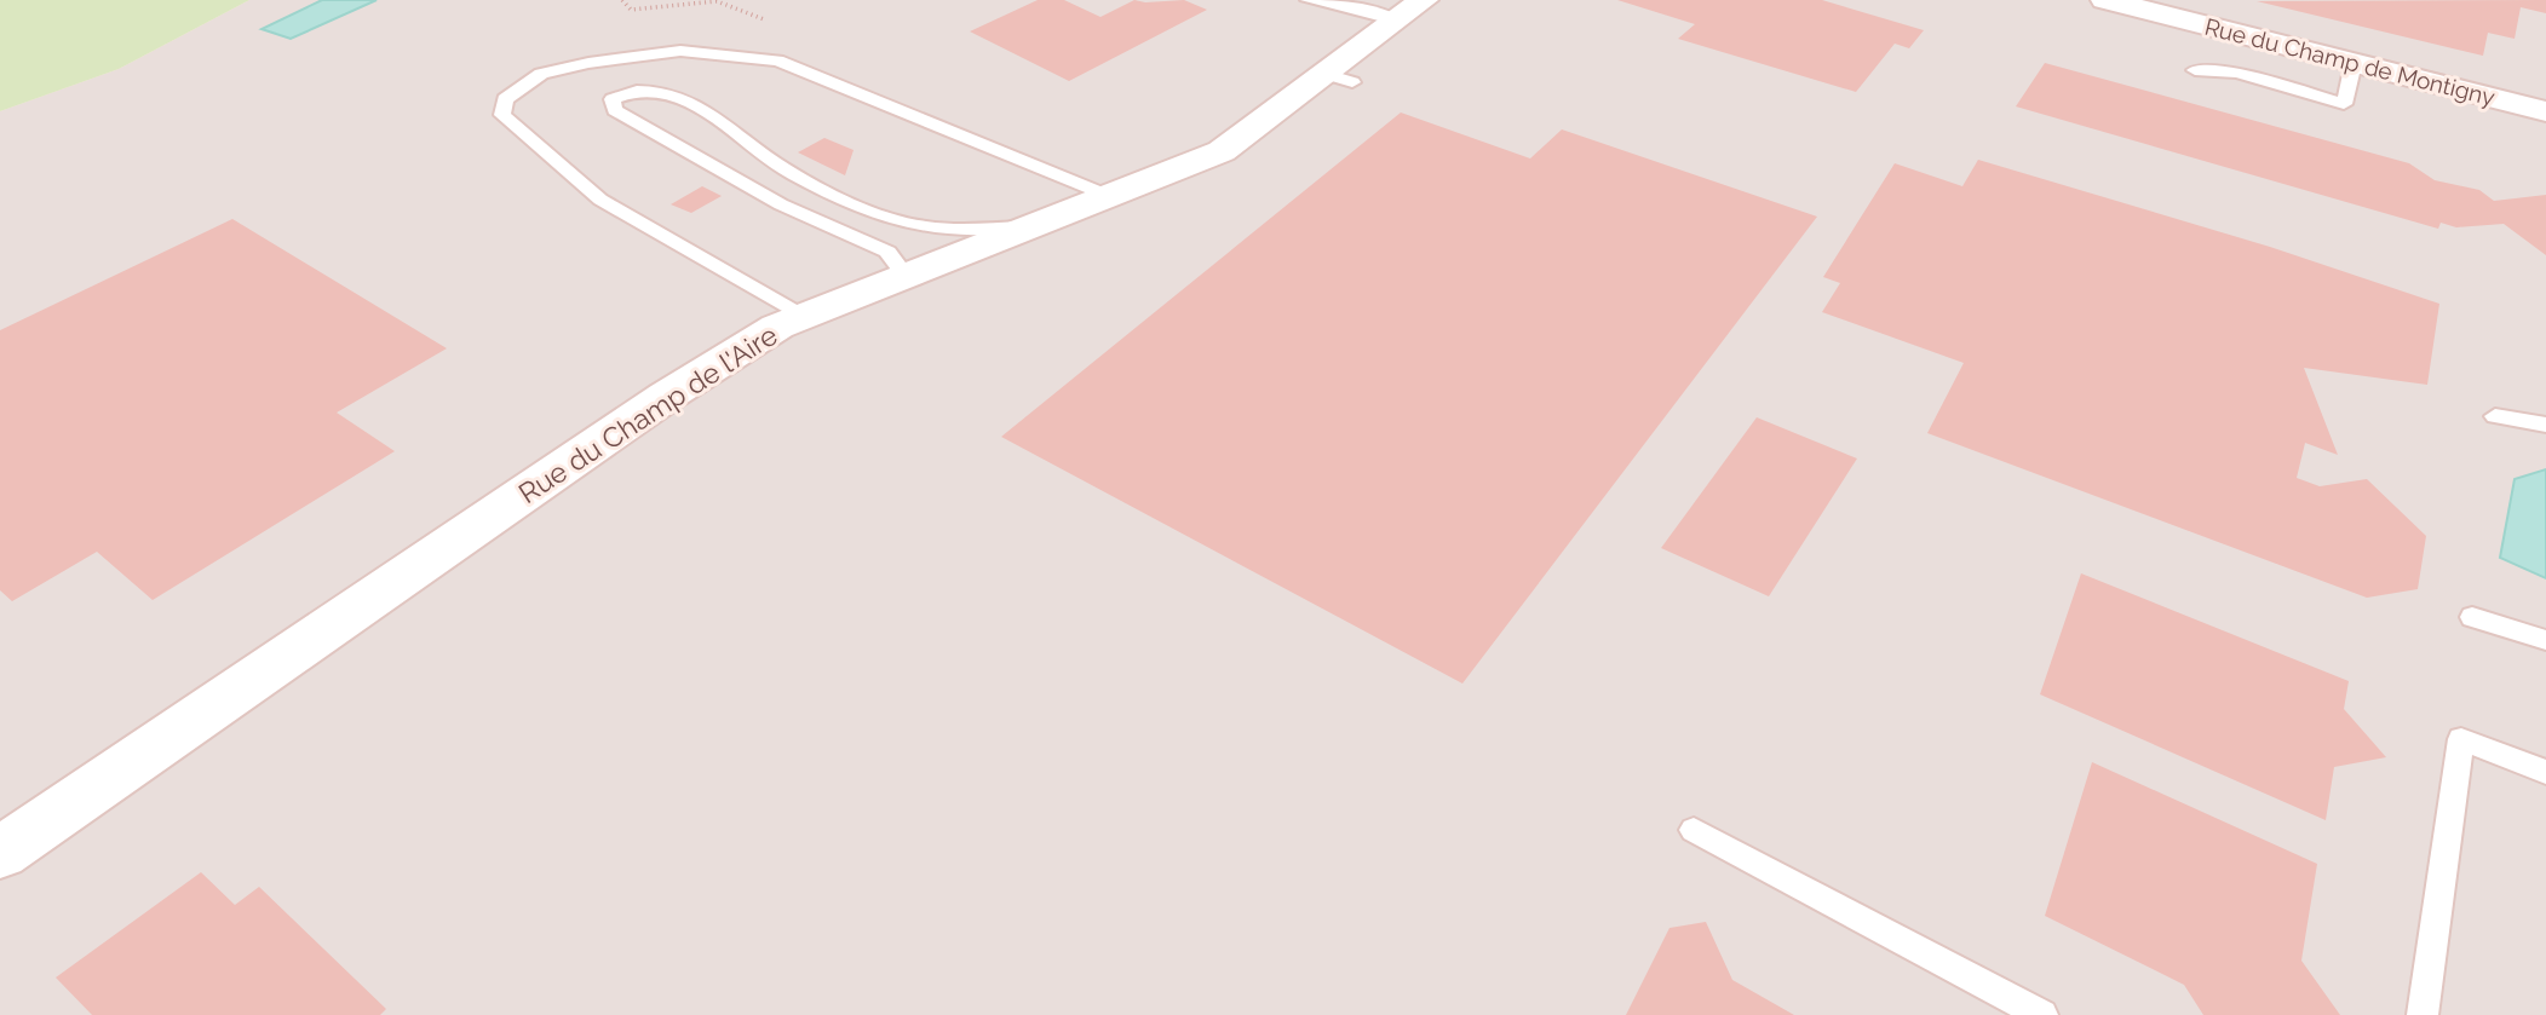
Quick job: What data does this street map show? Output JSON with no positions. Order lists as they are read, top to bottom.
{
  "streets": {
    "street": ["Rue du Champ de Montigny", "Rue du Champ de l'Aire"]
  }
}
